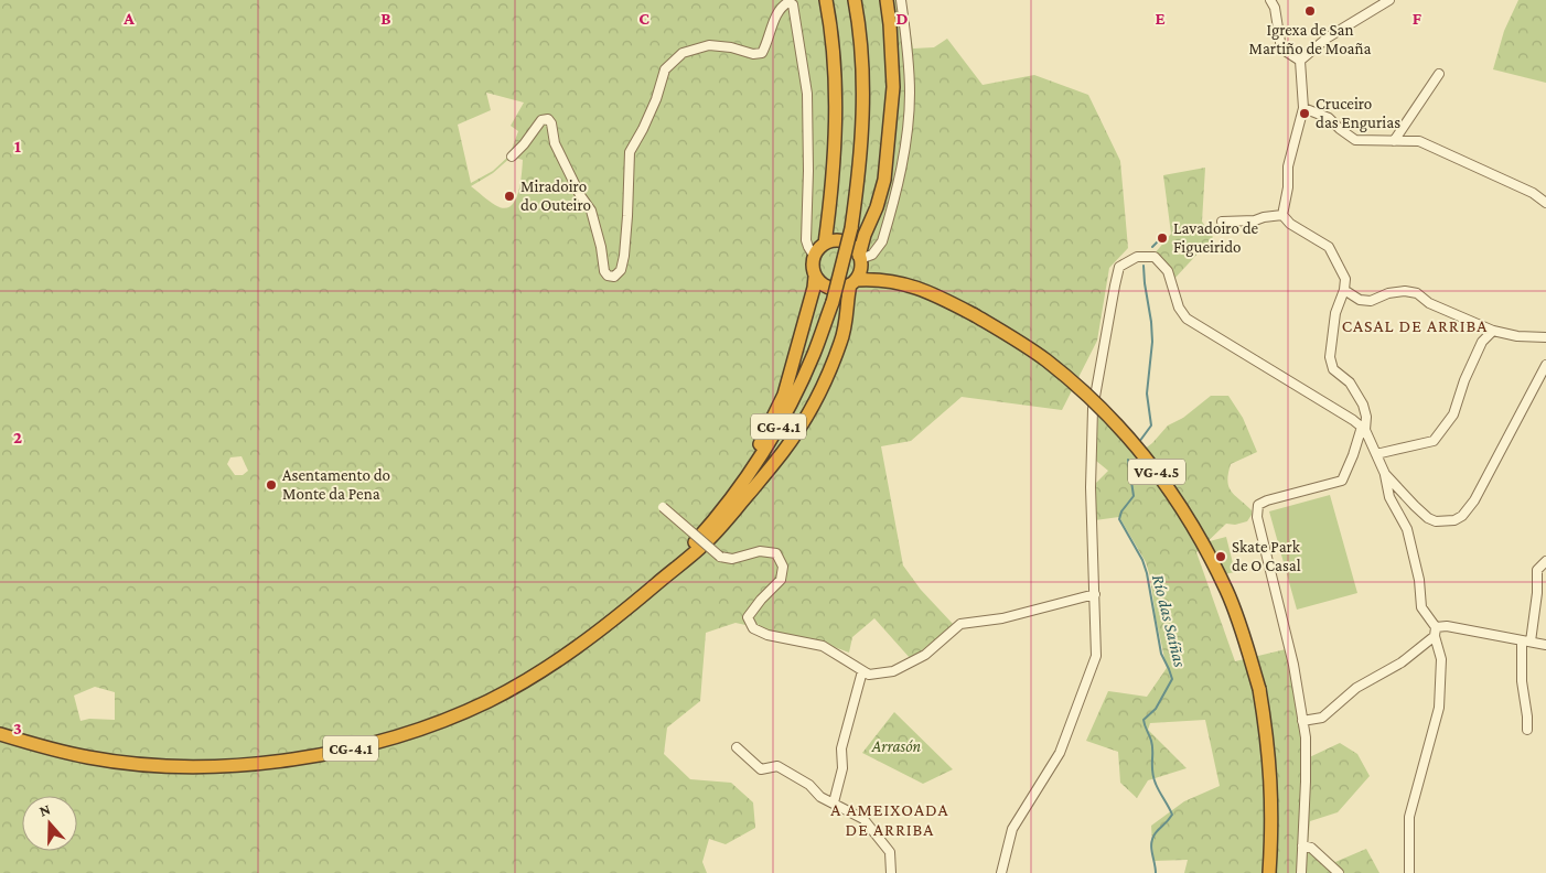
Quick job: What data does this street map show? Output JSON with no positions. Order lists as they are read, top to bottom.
{
  "streets": {
    "highway": ["CG-4.1", "VG-4.5"]
  },
  "districts": ["CASAL DE ARRIBA", "A AMEIXOADA DE ARRIBA"],
  "water": ["Río das Saíñas"],
  "parks": ["Arrasón"],
  "places": [
    "Igrexa de San Martiño de Moaña",
    "Cruceiro das Engurias",
    "Miradoiro do Outeiro",
    "Lavadoiro de Figueirido",
    "Asentamento do Monte da Pena",
    "Skate Park de O Casal"
  ],
  "north": "top",
  "grid": {
    "columns": [
      "A",
      "B",
      "C",
      "D",
      "E",
      "F"
    ],
    "rows": ["1", "2", "3"]
  }
}
